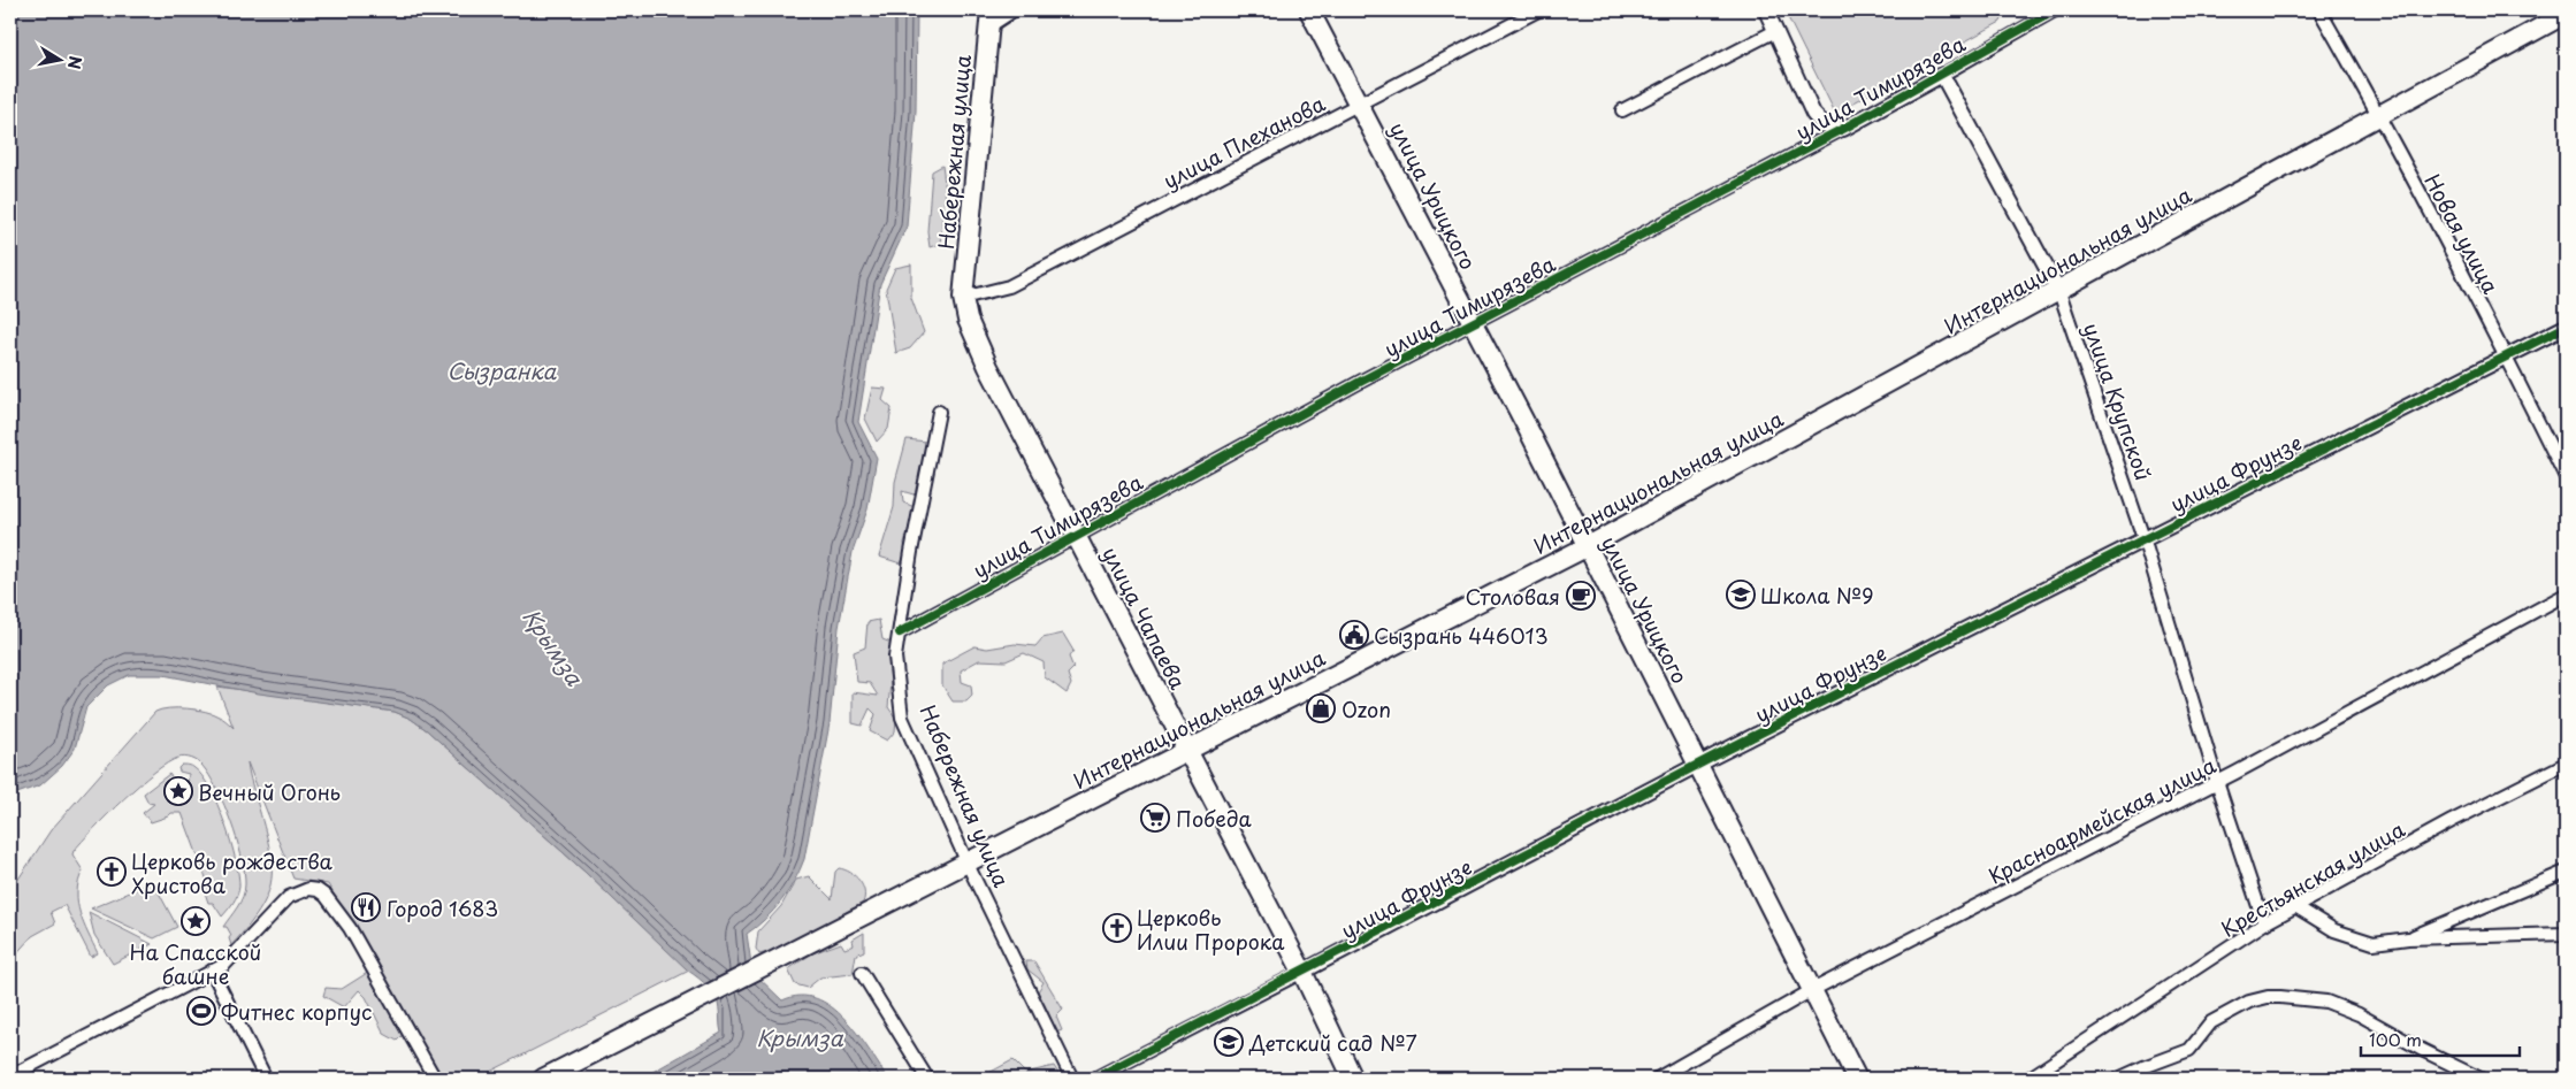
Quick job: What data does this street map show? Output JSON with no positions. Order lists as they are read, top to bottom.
{
  "streets": {
    "main road": [
      "Набережная улица",
      "улица Урицкого",
      "Интернациональная улица",
      "улица Чапаева"
    ],
    "street": [
      "улица Тимирязева",
      "улица Плеханова",
      "Новая улица",
      "улица Крупской",
      "улица Фрунзе",
      "Красноармейская улица",
      "Крестьянская улица"
    ]
  },
  "crossings": [
    ["улица Тимирязева", "Набережная улица"],
    ["улица Тимирязева", "улица Урицкого"],
    ["улица Тимирязева", "улица Крупской"],
    ["улица Тимирязева", "улица Чапаева"],
    ["улица Плеханова", "Набережная улица"],
    ["улица Плеханова", "улица Урицкого"],
    ["улица Плеханова", "улица Чапаева"],
    ["Набережная улица", "Интернациональная улица"],
    ["Набережная улица", "улица Чапаева"],
    ["улица Урицкого", "Интернациональная улица"],
    ["улица Урицкого", "улица Фрунзе"],
    ["улица Урицкого", "Красноармейская улица"],
    ["Новая улица", "Интернациональная улица"],
    ["Новая улица", "улица Фрунзе"],
    ["Интернациональная улица", "улица Крупской"],
    ["Интернациональная улица", "улица Чапаева"],
    ["улица Крупской", "улица Фрунзе"],
    ["улица Крупской", "Красноармейская улица"],
    ["улица Крупской", "Крестьянская улица"],
    ["улица Фрунзе", "улица Чапаева"]
  ],
  "water": ["Сызранка", "Крымза"],
  "places": {
    "school or university": ["Школа №9", "Детский сад №7"],
    "cafe": ["Столовая"],
    "public building": ["Сызрань 446013"],
    "shop": ["Ozon"],
    "place": ["Вечный Огонь", "На Спасской башне"],
    "supermarket": ["Победа"],
    "church": ["Церковь рождества Христова", "Церковь Илии Пророка"],
    "restaurant": ["Город 1683"],
    "sports": ["Фитнес корпус"]
  },
  "scale_bar": "100 m",
  "north": "right"
}
